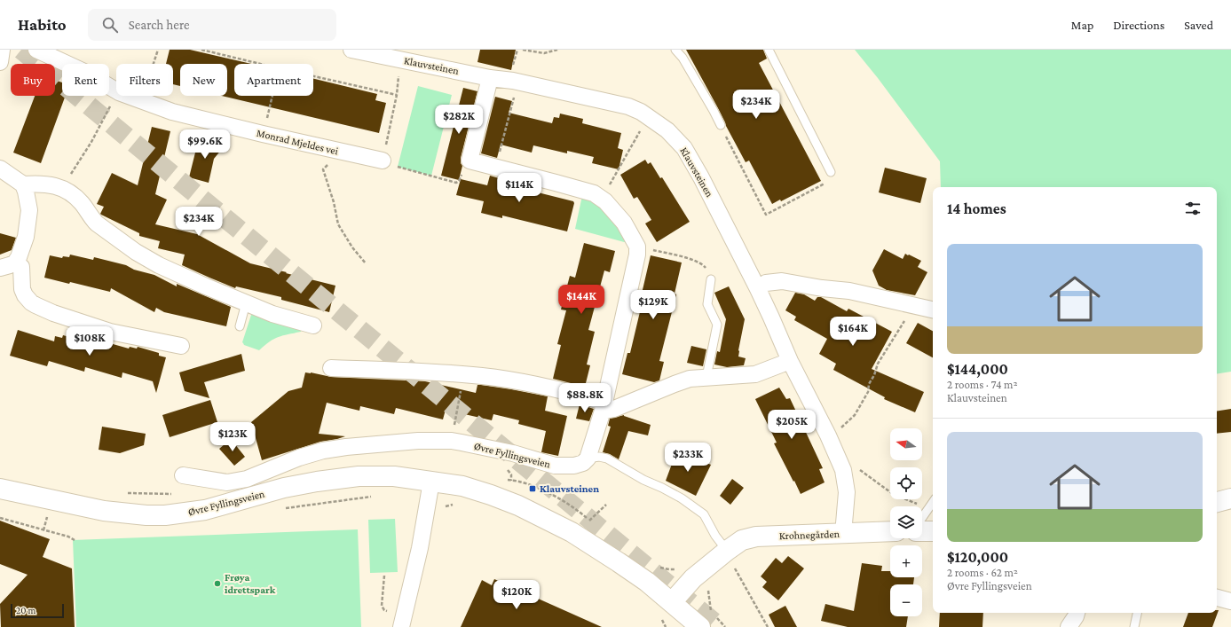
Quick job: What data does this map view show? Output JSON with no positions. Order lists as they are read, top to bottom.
{
  "streets": {
    "main road": ["Øvre Fyllingsveien", "Krohnegården"],
    "street": ["Klauvsteinen", "Monrad Mjeldes vei"]
  },
  "crossings": [
    ["Klauvsteinen", "Krohnegården"],
    ["Øvre Fyllingsveien", "Krohnegården"]
  ],
  "places": {
    "transit": ["Klauvsteinen"],
    "other": ["Frøya idrettspark"]
  },
  "scale_bar": "20 m",
  "north": "left",
  "page": {
    "header": "Habito",
    "search": "Search here",
    "nav": ["Map", "Directions", "Saved"],
    "chip": [
      "Buy",
      "Rent",
      "Filters",
      "New",
      "Apartment"
    ],
    "price": [
      "$234K",
      "$282K",
      "$99.6K",
      "$114K",
      "$234K",
      "$144K",
      "$129K",
      "$164K",
      "$108K",
      "$88.8K",
      "$205K",
      "$123K",
      "$233K",
      "$120K"
    ],
    "heading": "14 homes",
    "list": [
      {
        "name": "$144,000",
        "note": "2 rooms · 74 m² · Klauvsteinen"
      },
      {
        "name": "$120,000",
        "note": "2 rooms · 62 m² · Øvre Fyllingsveien"
      }
    ],
    "map_buttons": ["+", "−"],
    "scale": "20 m"
  }
}
